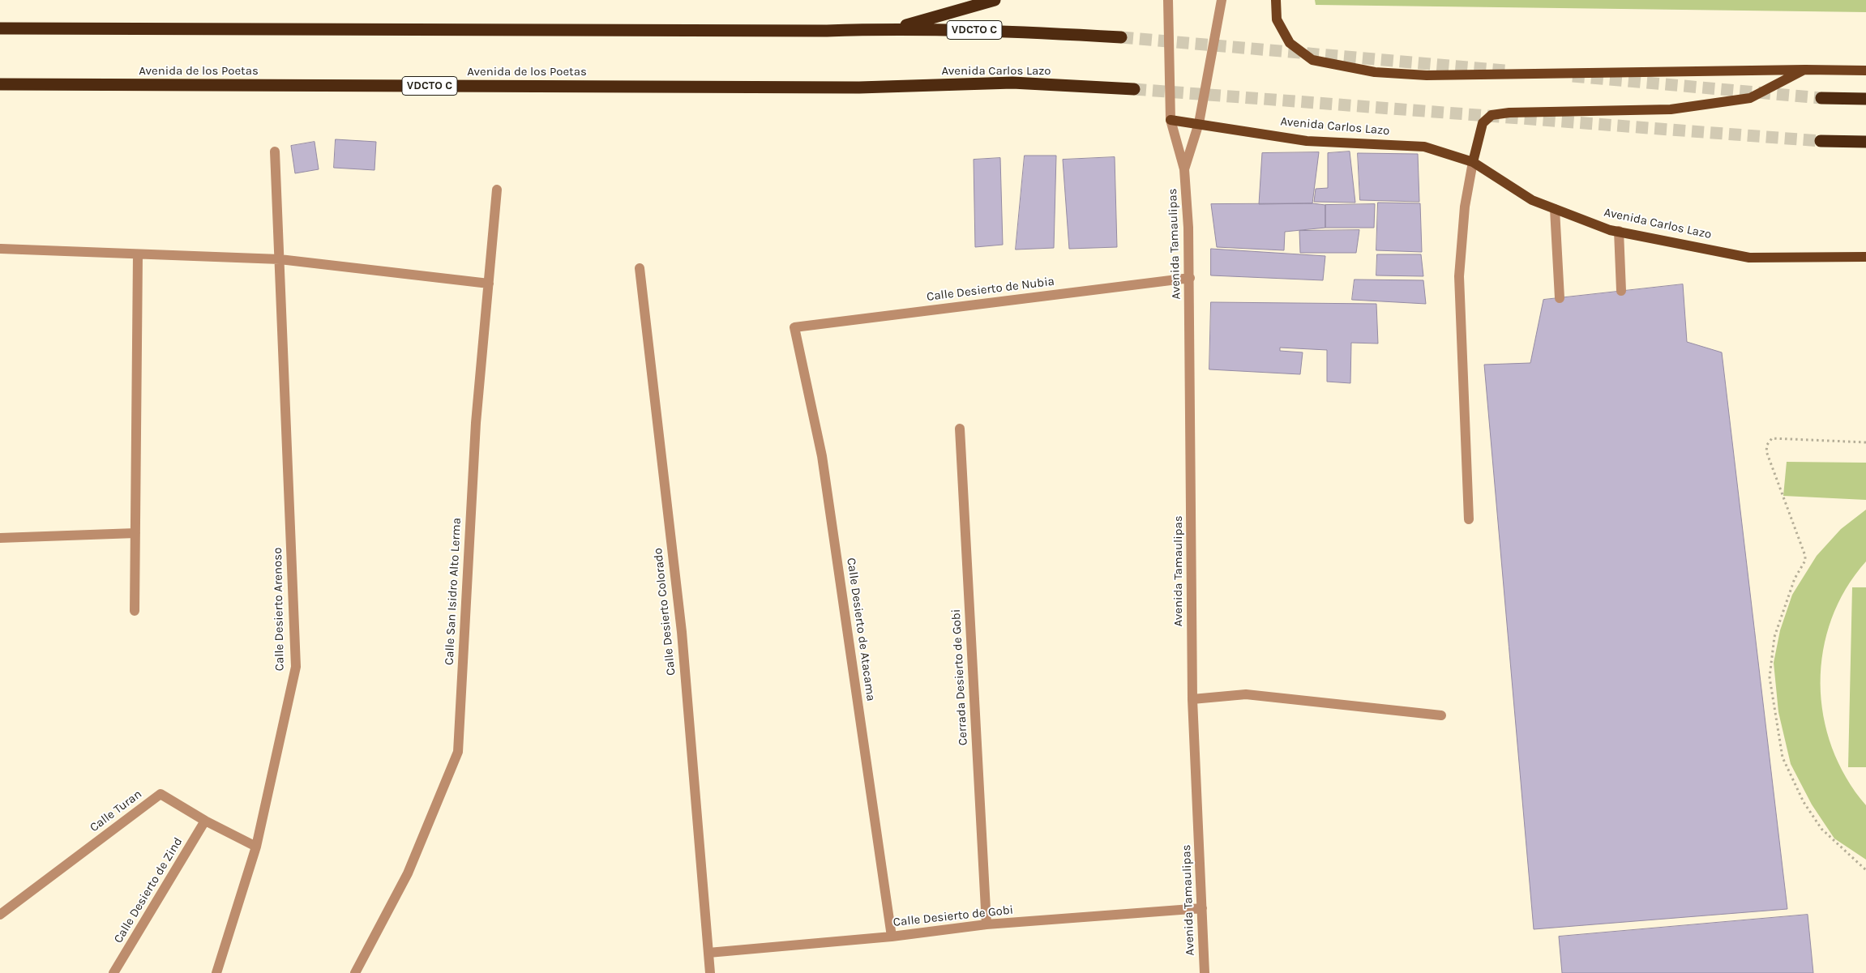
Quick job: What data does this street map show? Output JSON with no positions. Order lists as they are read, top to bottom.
{
  "streets": {
    "highway": ["VDCTO C", "Avenida de los Poetas", "Avenida Carlos Lazo"],
    "street": [
      "Avenida Tamaulipas",
      "Calle Desierto de Nubia",
      "Calle San Isidro Alto Lerma",
      "Calle Desierto Arenoso",
      "Calle Desierto Colorado",
      "Calle Desierto de Atacama",
      "Cerrada Desierto de Gobi",
      "Calle Turan",
      "Calle Desierto de Zind",
      "Calle Desierto de Gobi"
    ]
  },
  "crossings": [
    ["Avenida de los Poetas", "Avenida Carlos Lazo"],
    ["Avenida Carlos Lazo", "Avenida Tamaulipas"],
    ["Avenida Tamaulipas", "Calle Desierto de Nubia"],
    ["Avenida Tamaulipas", "Calle Desierto de Gobi"],
    ["Calle Desierto de Nubia", "Calle Desierto de Atacama"],
    ["Calle Desierto Arenoso", "Calle Turan"],
    ["Calle Desierto Colorado", "Calle Desierto de Gobi"],
    ["Calle Desierto de Atacama", "Calle Desierto de Gobi"],
    ["Cerrada Desierto de Gobi", "Calle Desierto de Gobi"],
    ["Calle Turan", "Calle Desierto de Zind"]
  ]
}
